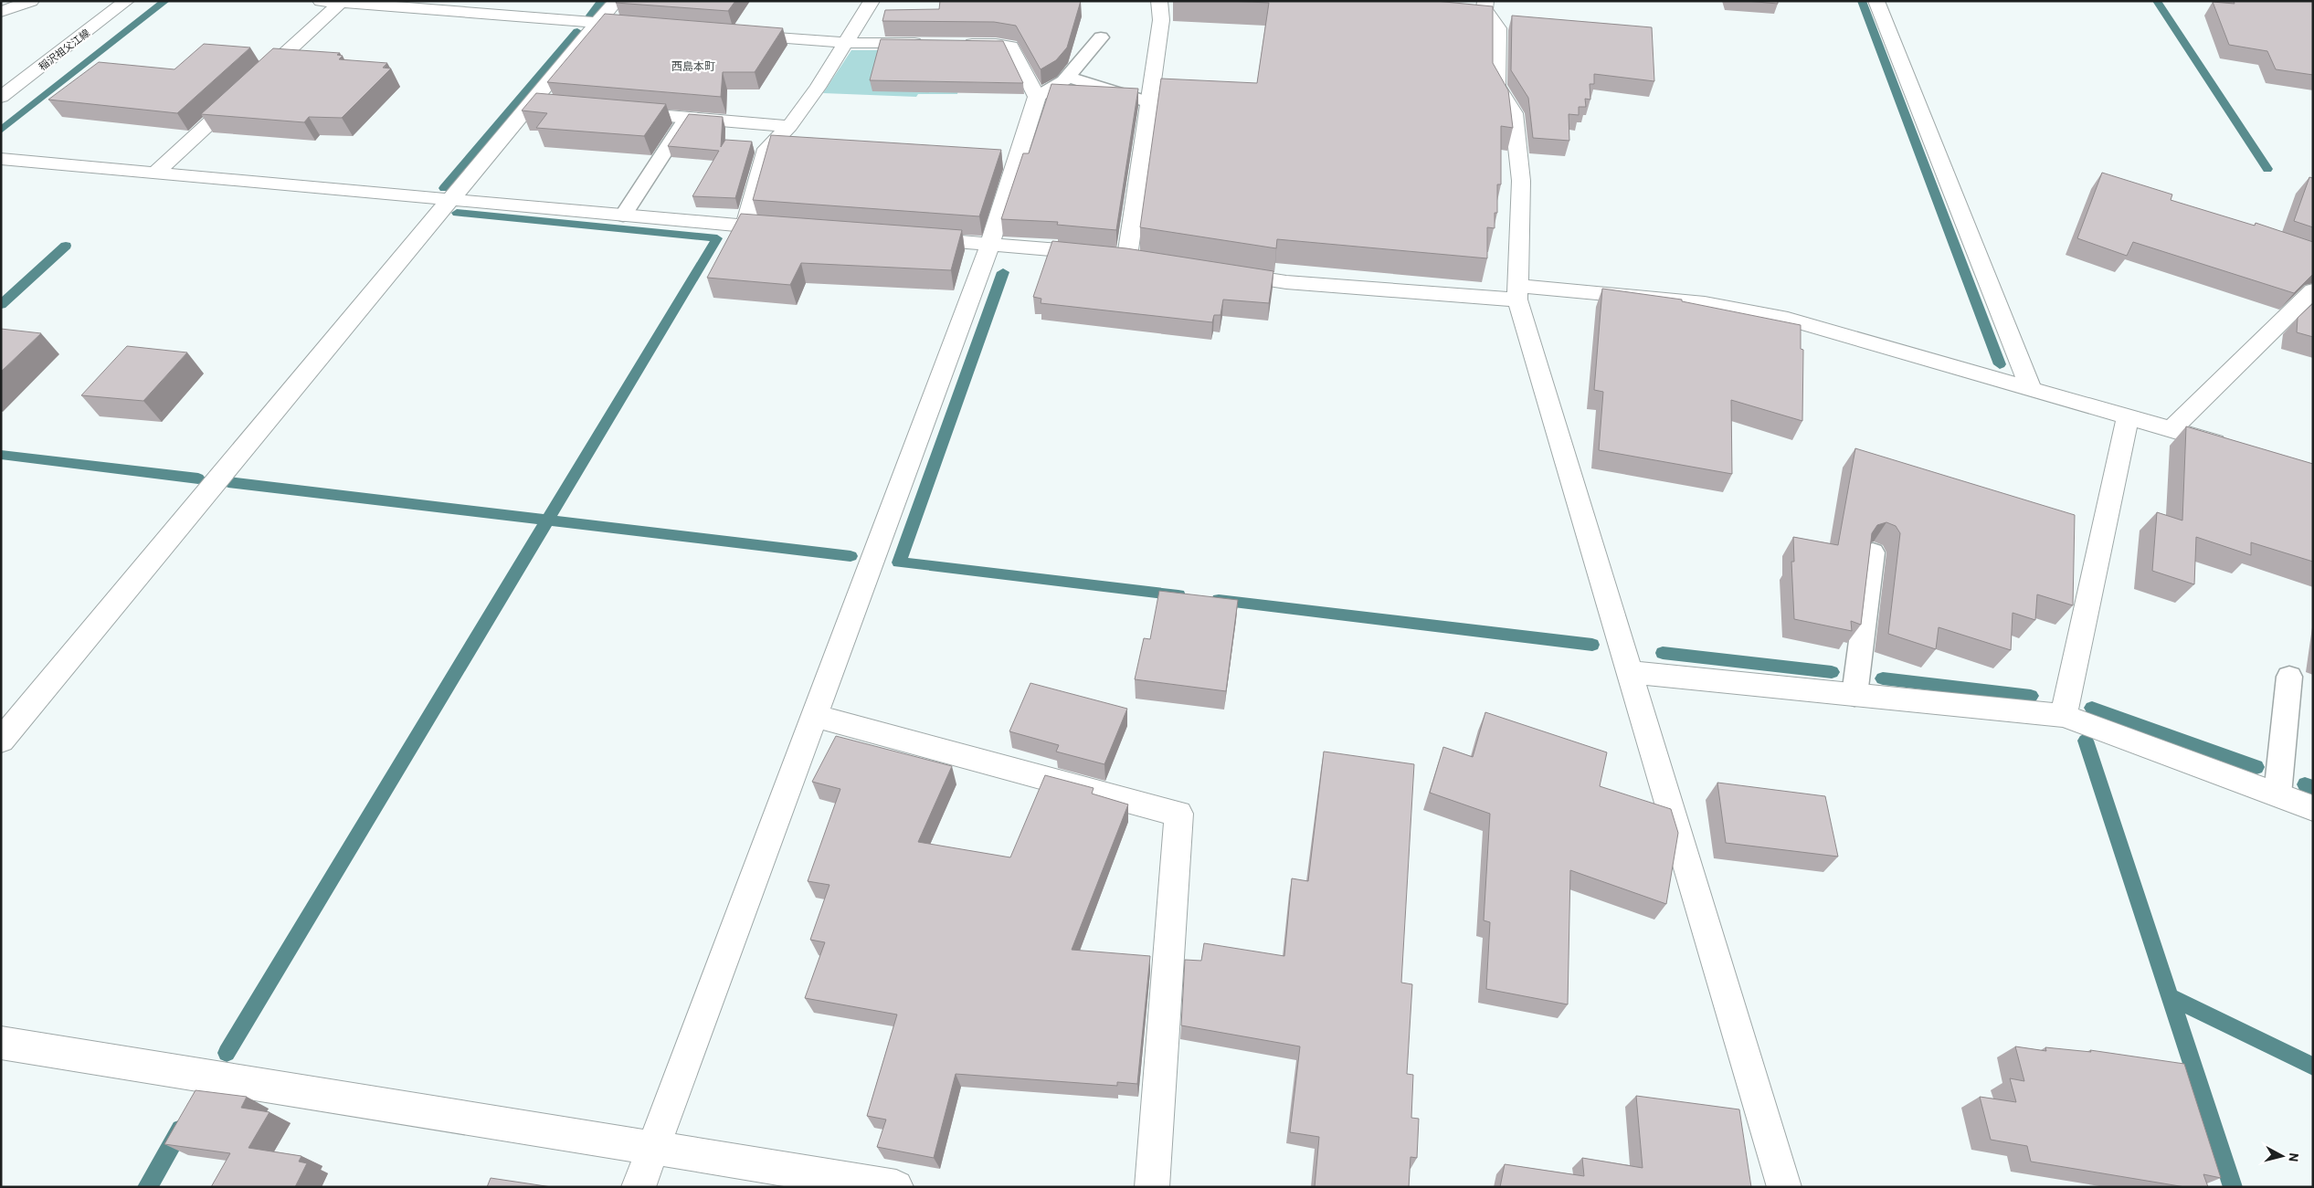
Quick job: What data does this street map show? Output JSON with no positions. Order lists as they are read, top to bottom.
{
  "streets": {
    "street": ["稲沢祖父江線"]
  },
  "districts": ["西島本町"],
  "north": "right"
}
